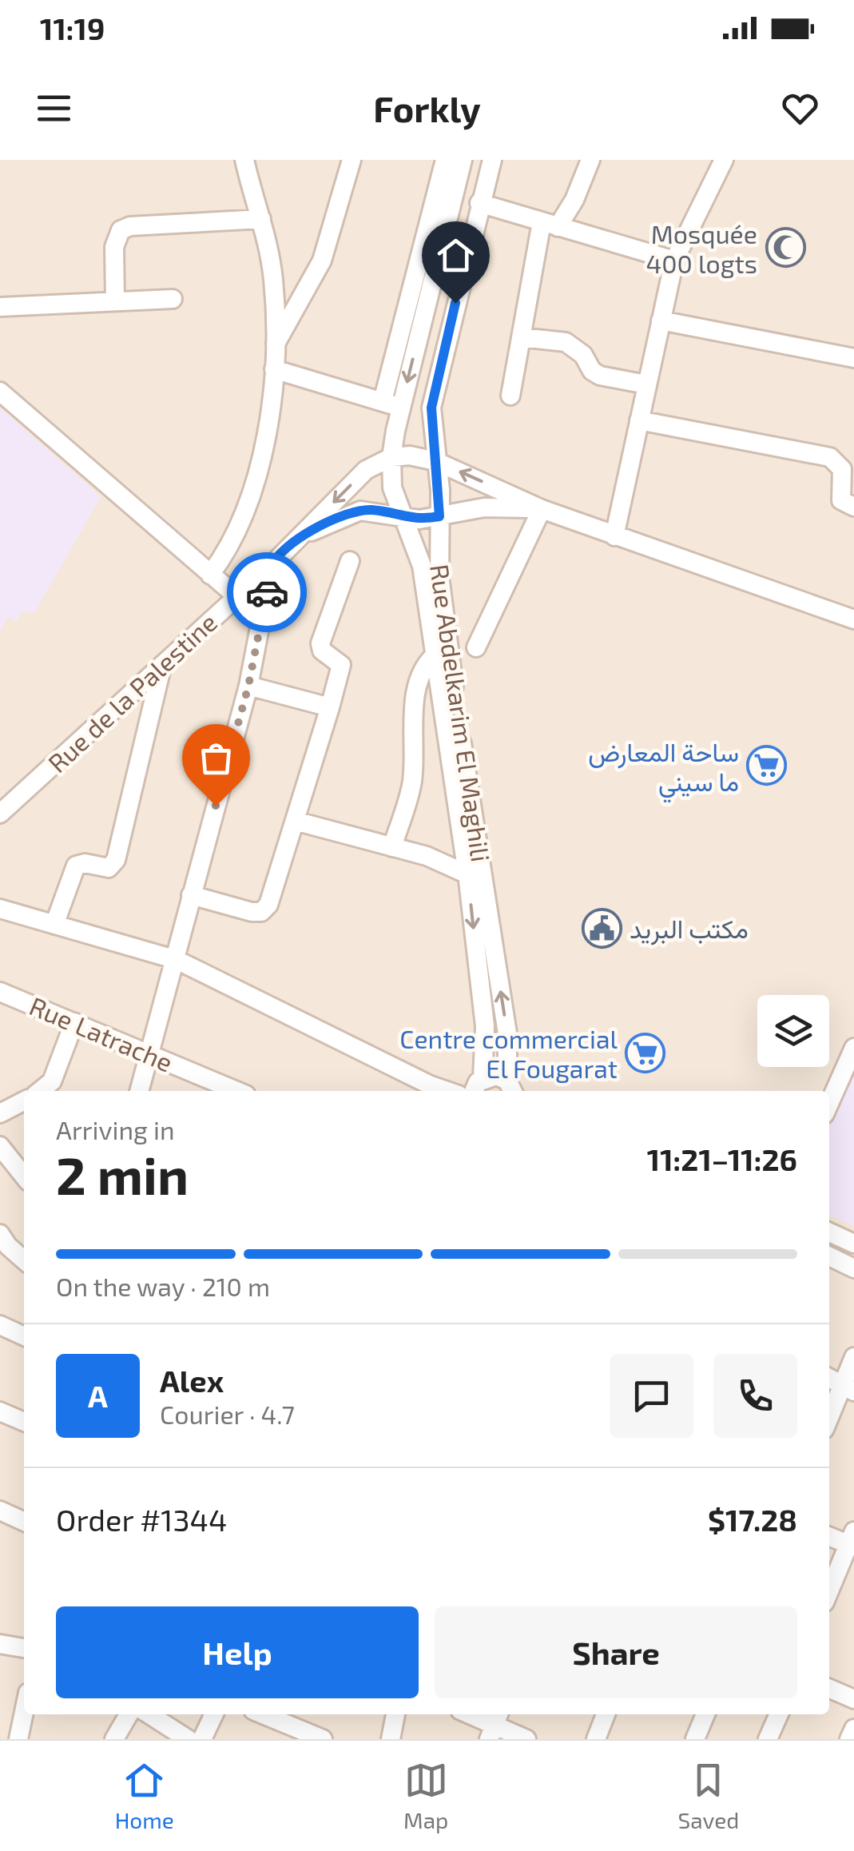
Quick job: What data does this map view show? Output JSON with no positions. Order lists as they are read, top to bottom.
{
  "streets": {
    "street": ["Rue de la Palestine", "Rue Abdelkarim El Maghili", "Rue Latrache"]
  },
  "places": {
    "mosque": ["Mosquée 400 logts"],
    "supermarket": ["ساحة المعارض ما سيني", "Centre commercial El Fougarat"],
    "public building": ["مكتب البريد"]
  },
  "page": {
    "status": "11:19",
    "header": "Forkly",
    "heading": ["2 min", "Arriving in", "11:21–11:26"],
    "panel": [
      "Alex",
      "Courier · 4.7",
      "Order #1344",
      "$17.28"
    ],
    "bar": "On the way · 210 m",
    "round": "A",
    "buttons": ["Help", "Share"],
    "tabs": ["Home", "Map", "Saved"]
  }
}
